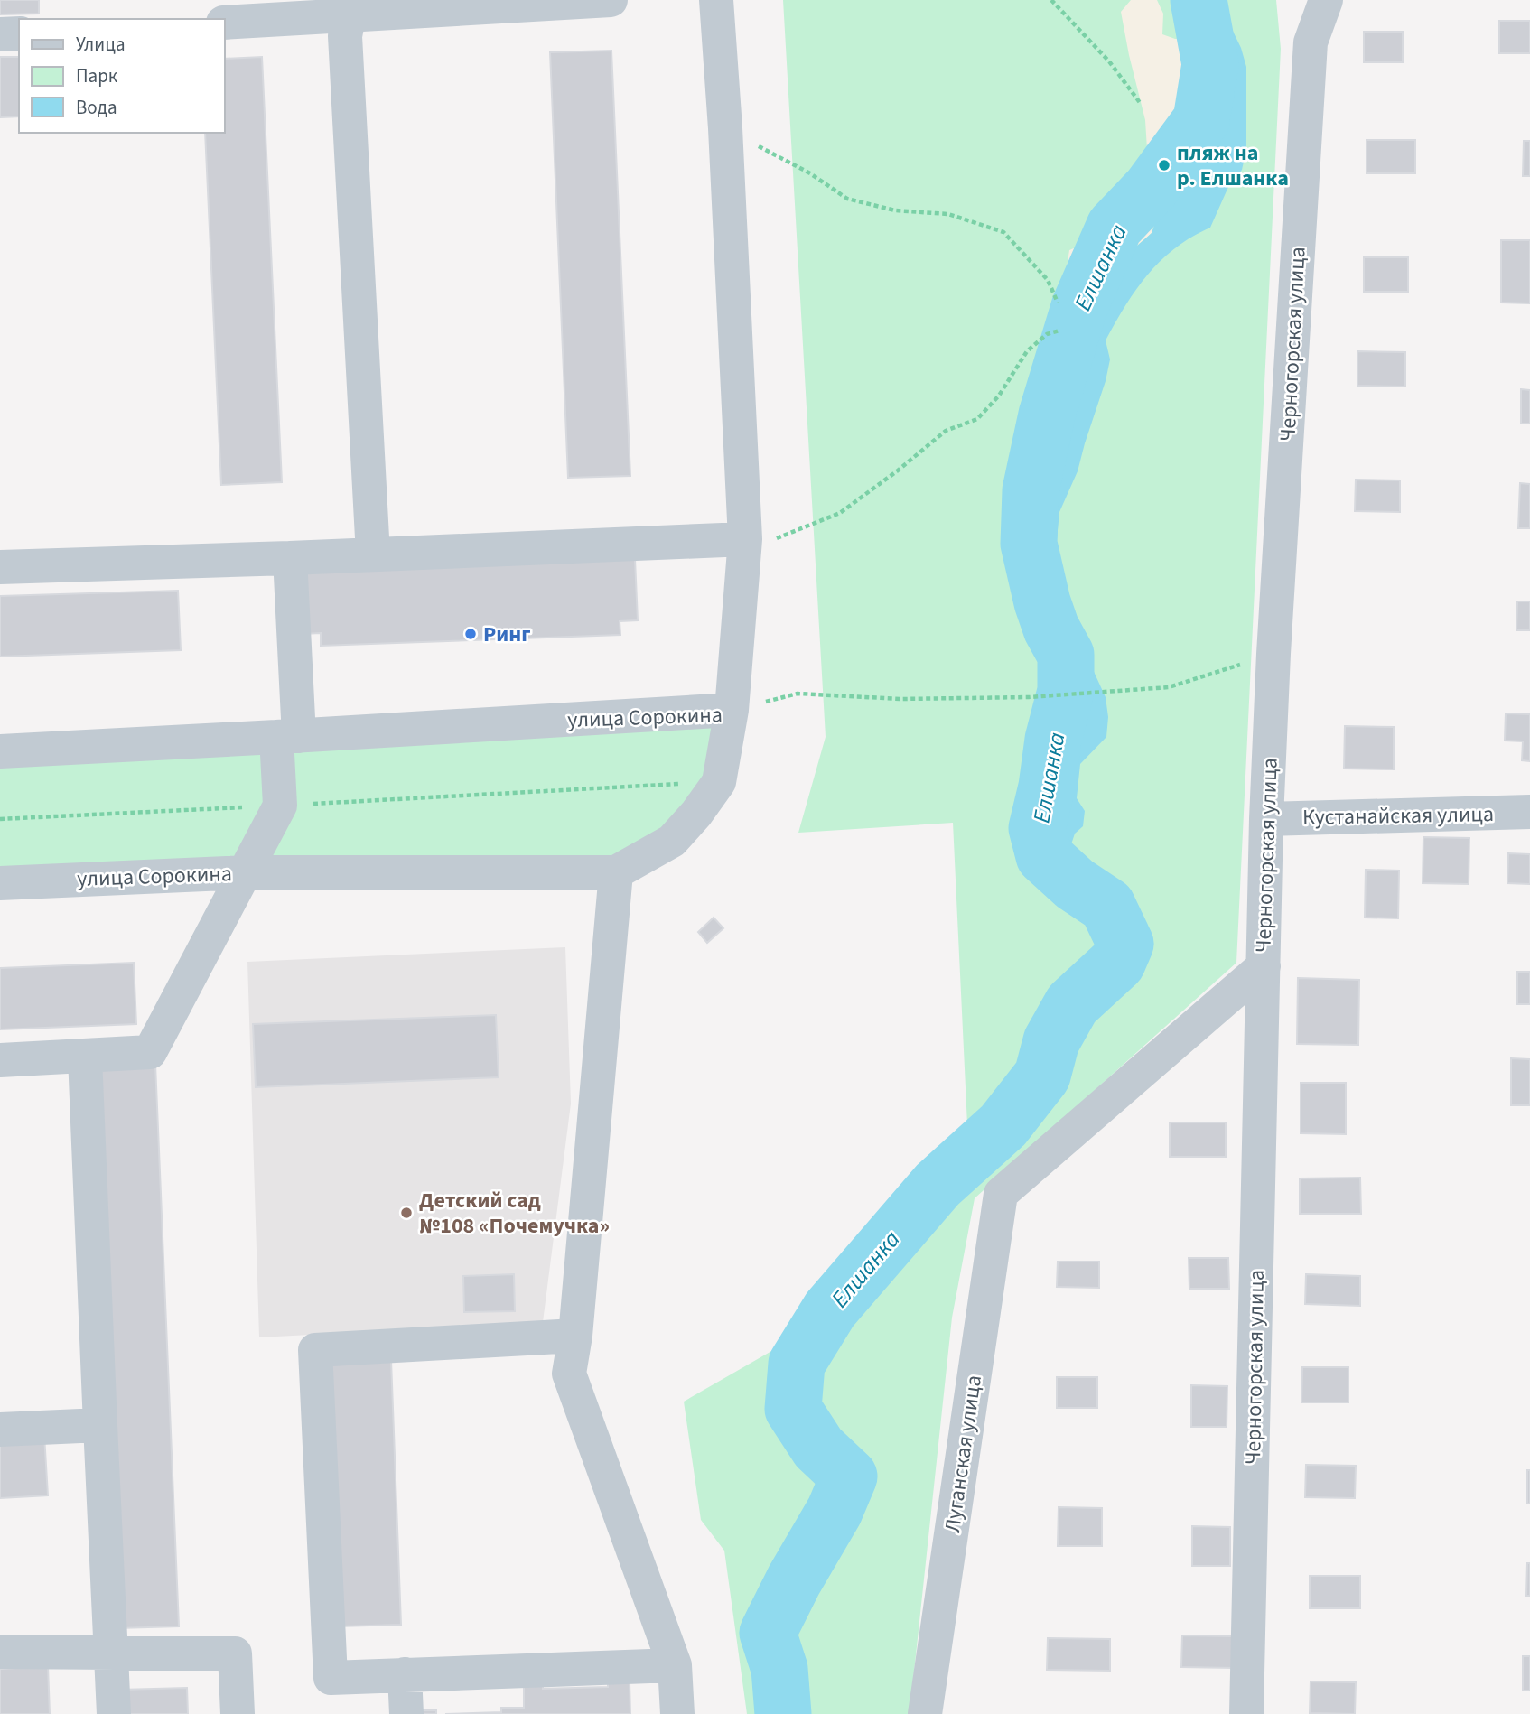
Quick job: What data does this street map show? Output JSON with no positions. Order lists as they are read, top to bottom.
{
  "streets": {
    "street": [
      "Черногорская улица",
      "улица Сорокина",
      "Кустанайская улица",
      "Луганская улица"
    ]
  },
  "crossings": [
    ["Черногорская улица", "Кустанайская улица"],
    ["Черногорская улица", "Луганская улица"]
  ],
  "water": ["Елшанка"],
  "places": ["пляж на р. Елшанка", "Ринг", "Детский сад №108 «Почемучка»"],
  "legend": ["Улица", "Парк", "Вода"]
}
